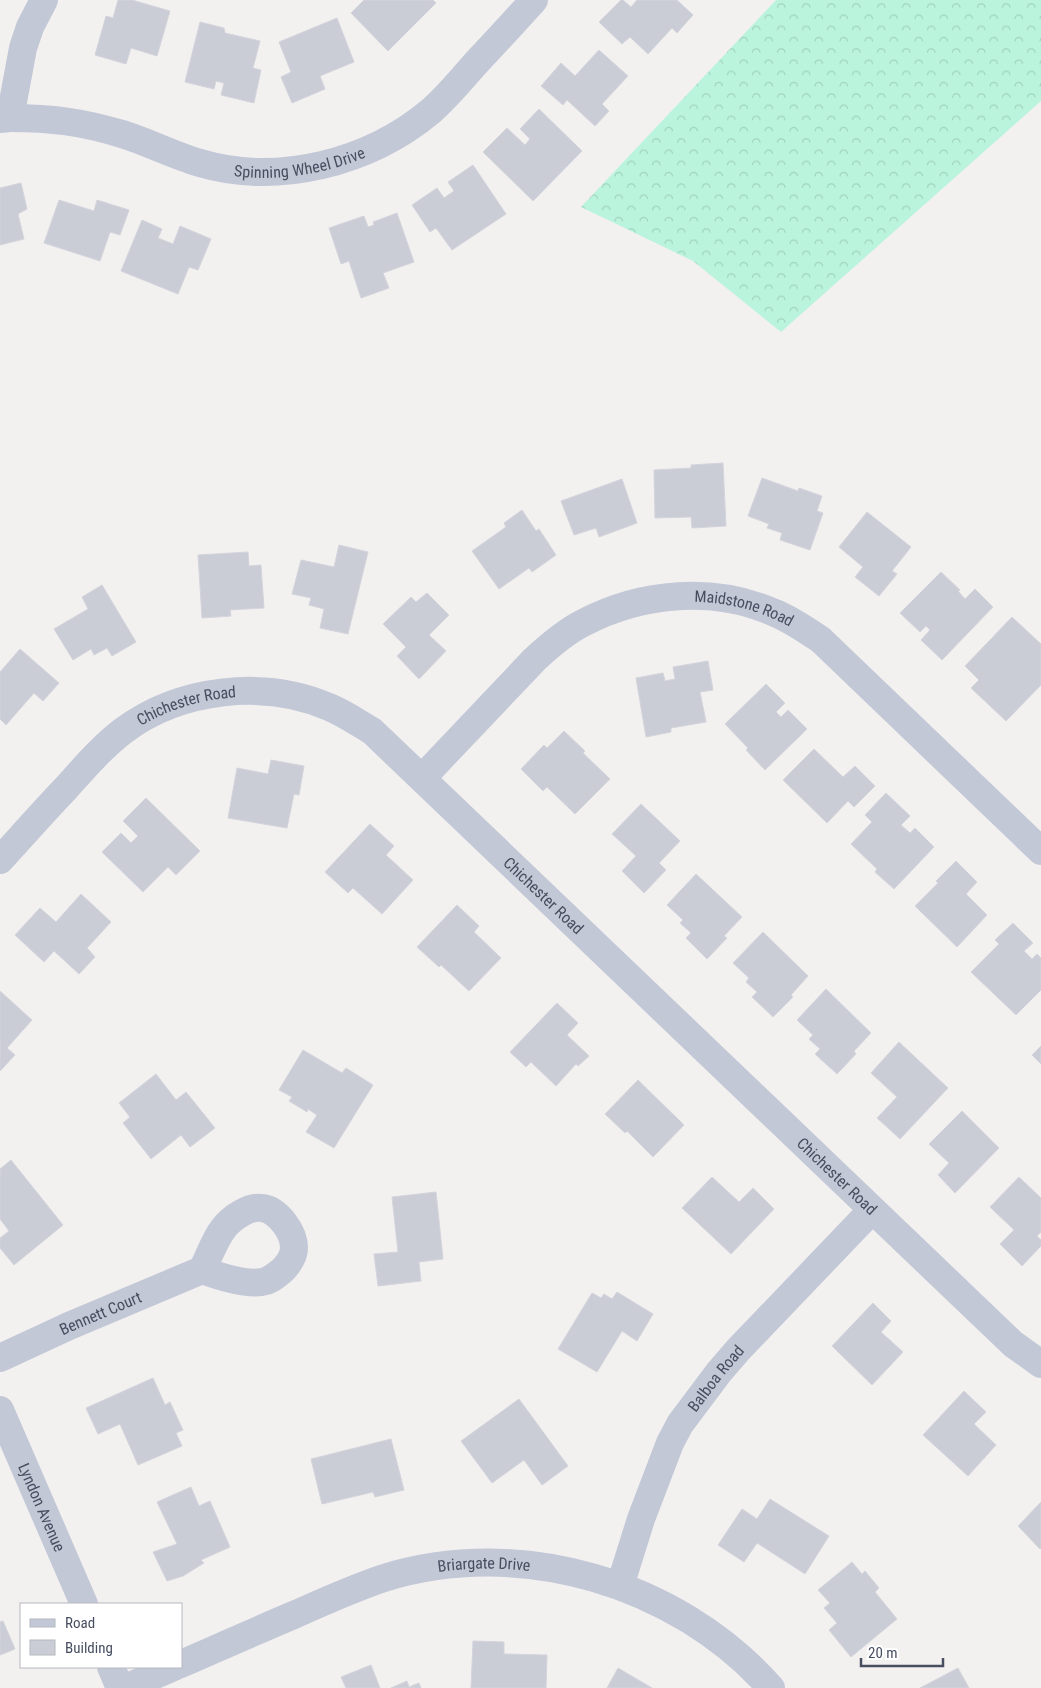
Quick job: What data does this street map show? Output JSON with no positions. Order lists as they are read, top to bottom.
{
  "streets": {
    "street": [
      "Spinning Wheel Drive",
      "Maidstone Road",
      "Chichester Road",
      "Bennett Court",
      "Balboa Road",
      "Lyndon Avenue",
      "Briargate Drive"
    ]
  },
  "crossings": [
    ["Maidstone Road", "Chichester Road"],
    ["Chichester Road", "Balboa Road"],
    ["Balboa Road", "Briargate Drive"]
  ],
  "legend": ["Road", "Building"],
  "scale_bar": "20 m"
}
